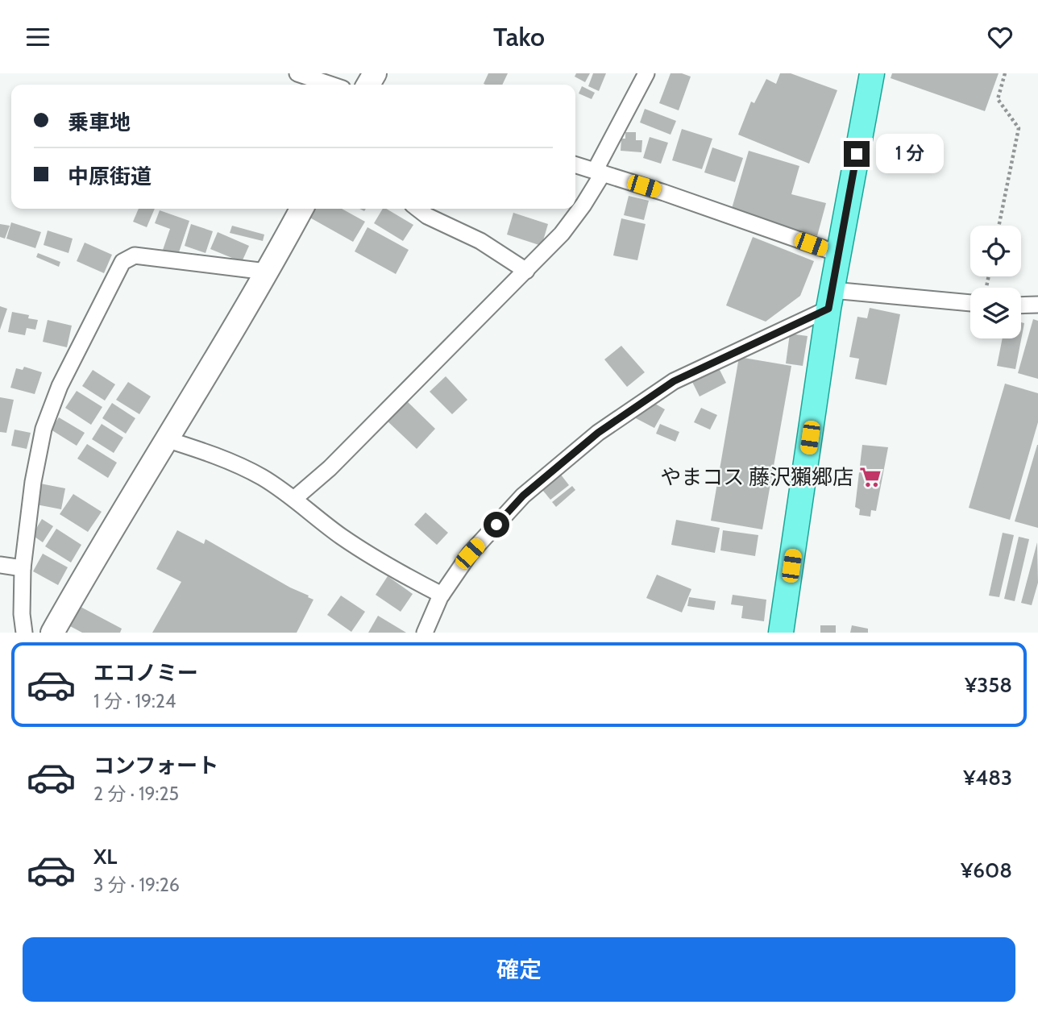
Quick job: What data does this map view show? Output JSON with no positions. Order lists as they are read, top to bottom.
{
  "places": {
    "supermarket": ["やまコス 藤沢獺郷店"]
  },
  "page": {
    "header": "Tako",
    "banner": ["乗車地", "中原街道"],
    "bubble": "1 分",
    "list": [
      {
        "name": "エコノミー",
        "note": "1 分 · 19:24",
        "value": "¥358"
      },
      {
        "name": "コンフォート",
        "note": "2 分 · 19:25",
        "value": "¥483"
      },
      {
        "name": "XL",
        "note": "3 分 · 19:26",
        "value": "¥608"
      }
    ],
    "buttons": "確定"
  }
}
